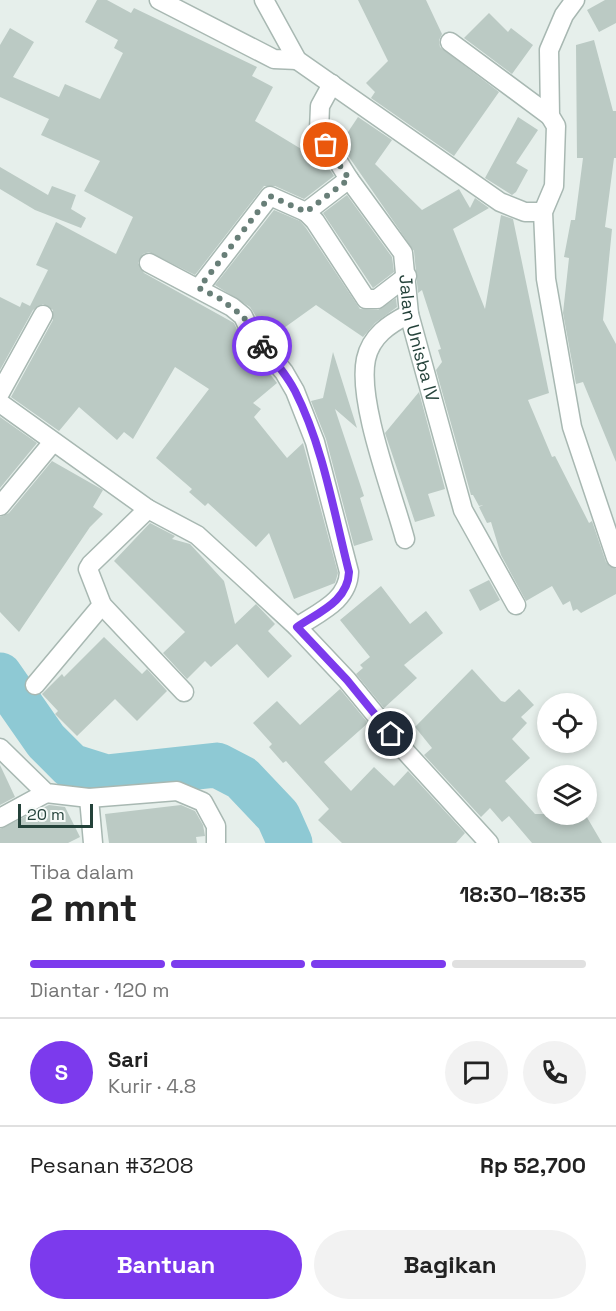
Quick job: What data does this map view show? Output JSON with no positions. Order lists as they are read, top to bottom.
{
  "streets": {
    "street": ["Jalan Unisba lV"]
  },
  "scale_bar": "20 m",
  "page": {
    "scale": "20 m",
    "heading": ["2 mnt", "Tiba dalam", "18:30–18:35"],
    "panel": [
      "Sari",
      "Kurir · 4.8",
      "Pesanan #3208",
      "Rp 52,700"
    ],
    "bar": "Diantar · 120 m",
    "round": "S",
    "buttons": ["Bantuan", "Bagikan"]
  }
}
